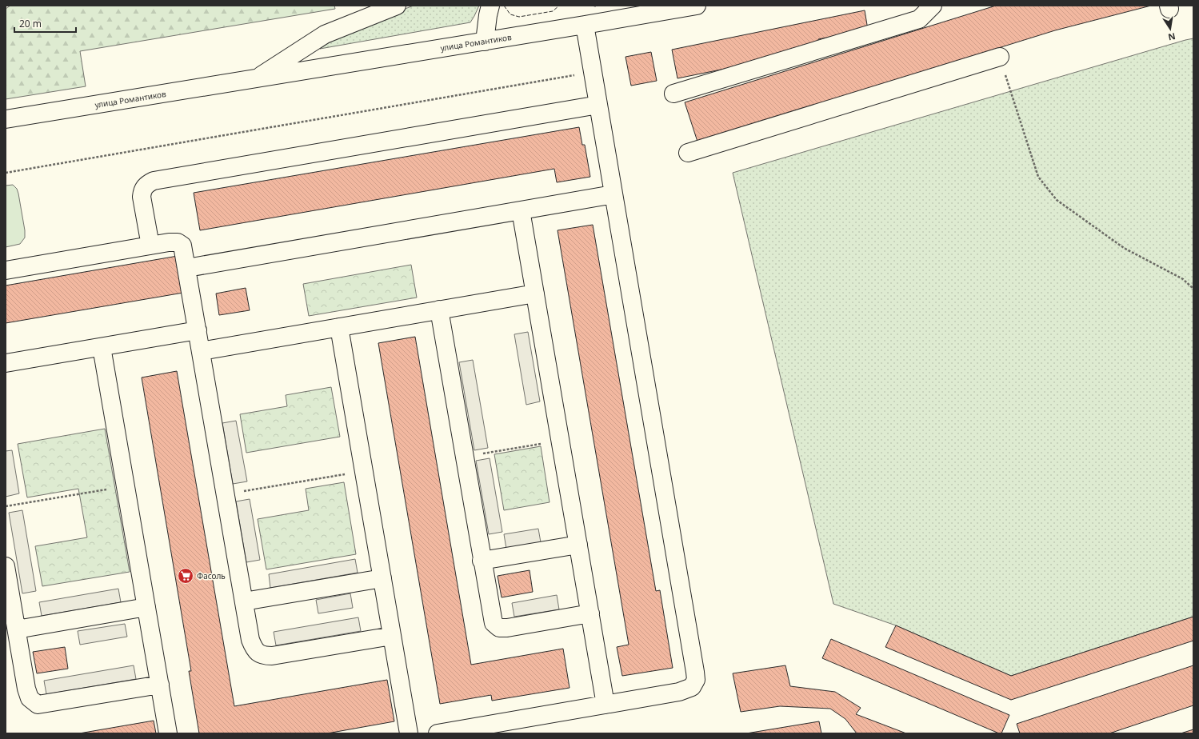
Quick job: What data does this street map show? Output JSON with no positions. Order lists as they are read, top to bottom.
{
  "streets": {
    "street": ["улица Романтиков"]
  },
  "places": {
    "supermarket": ["Фасоль"]
  },
  "scale_bar": "20 m",
  "north": "bottom"
}
